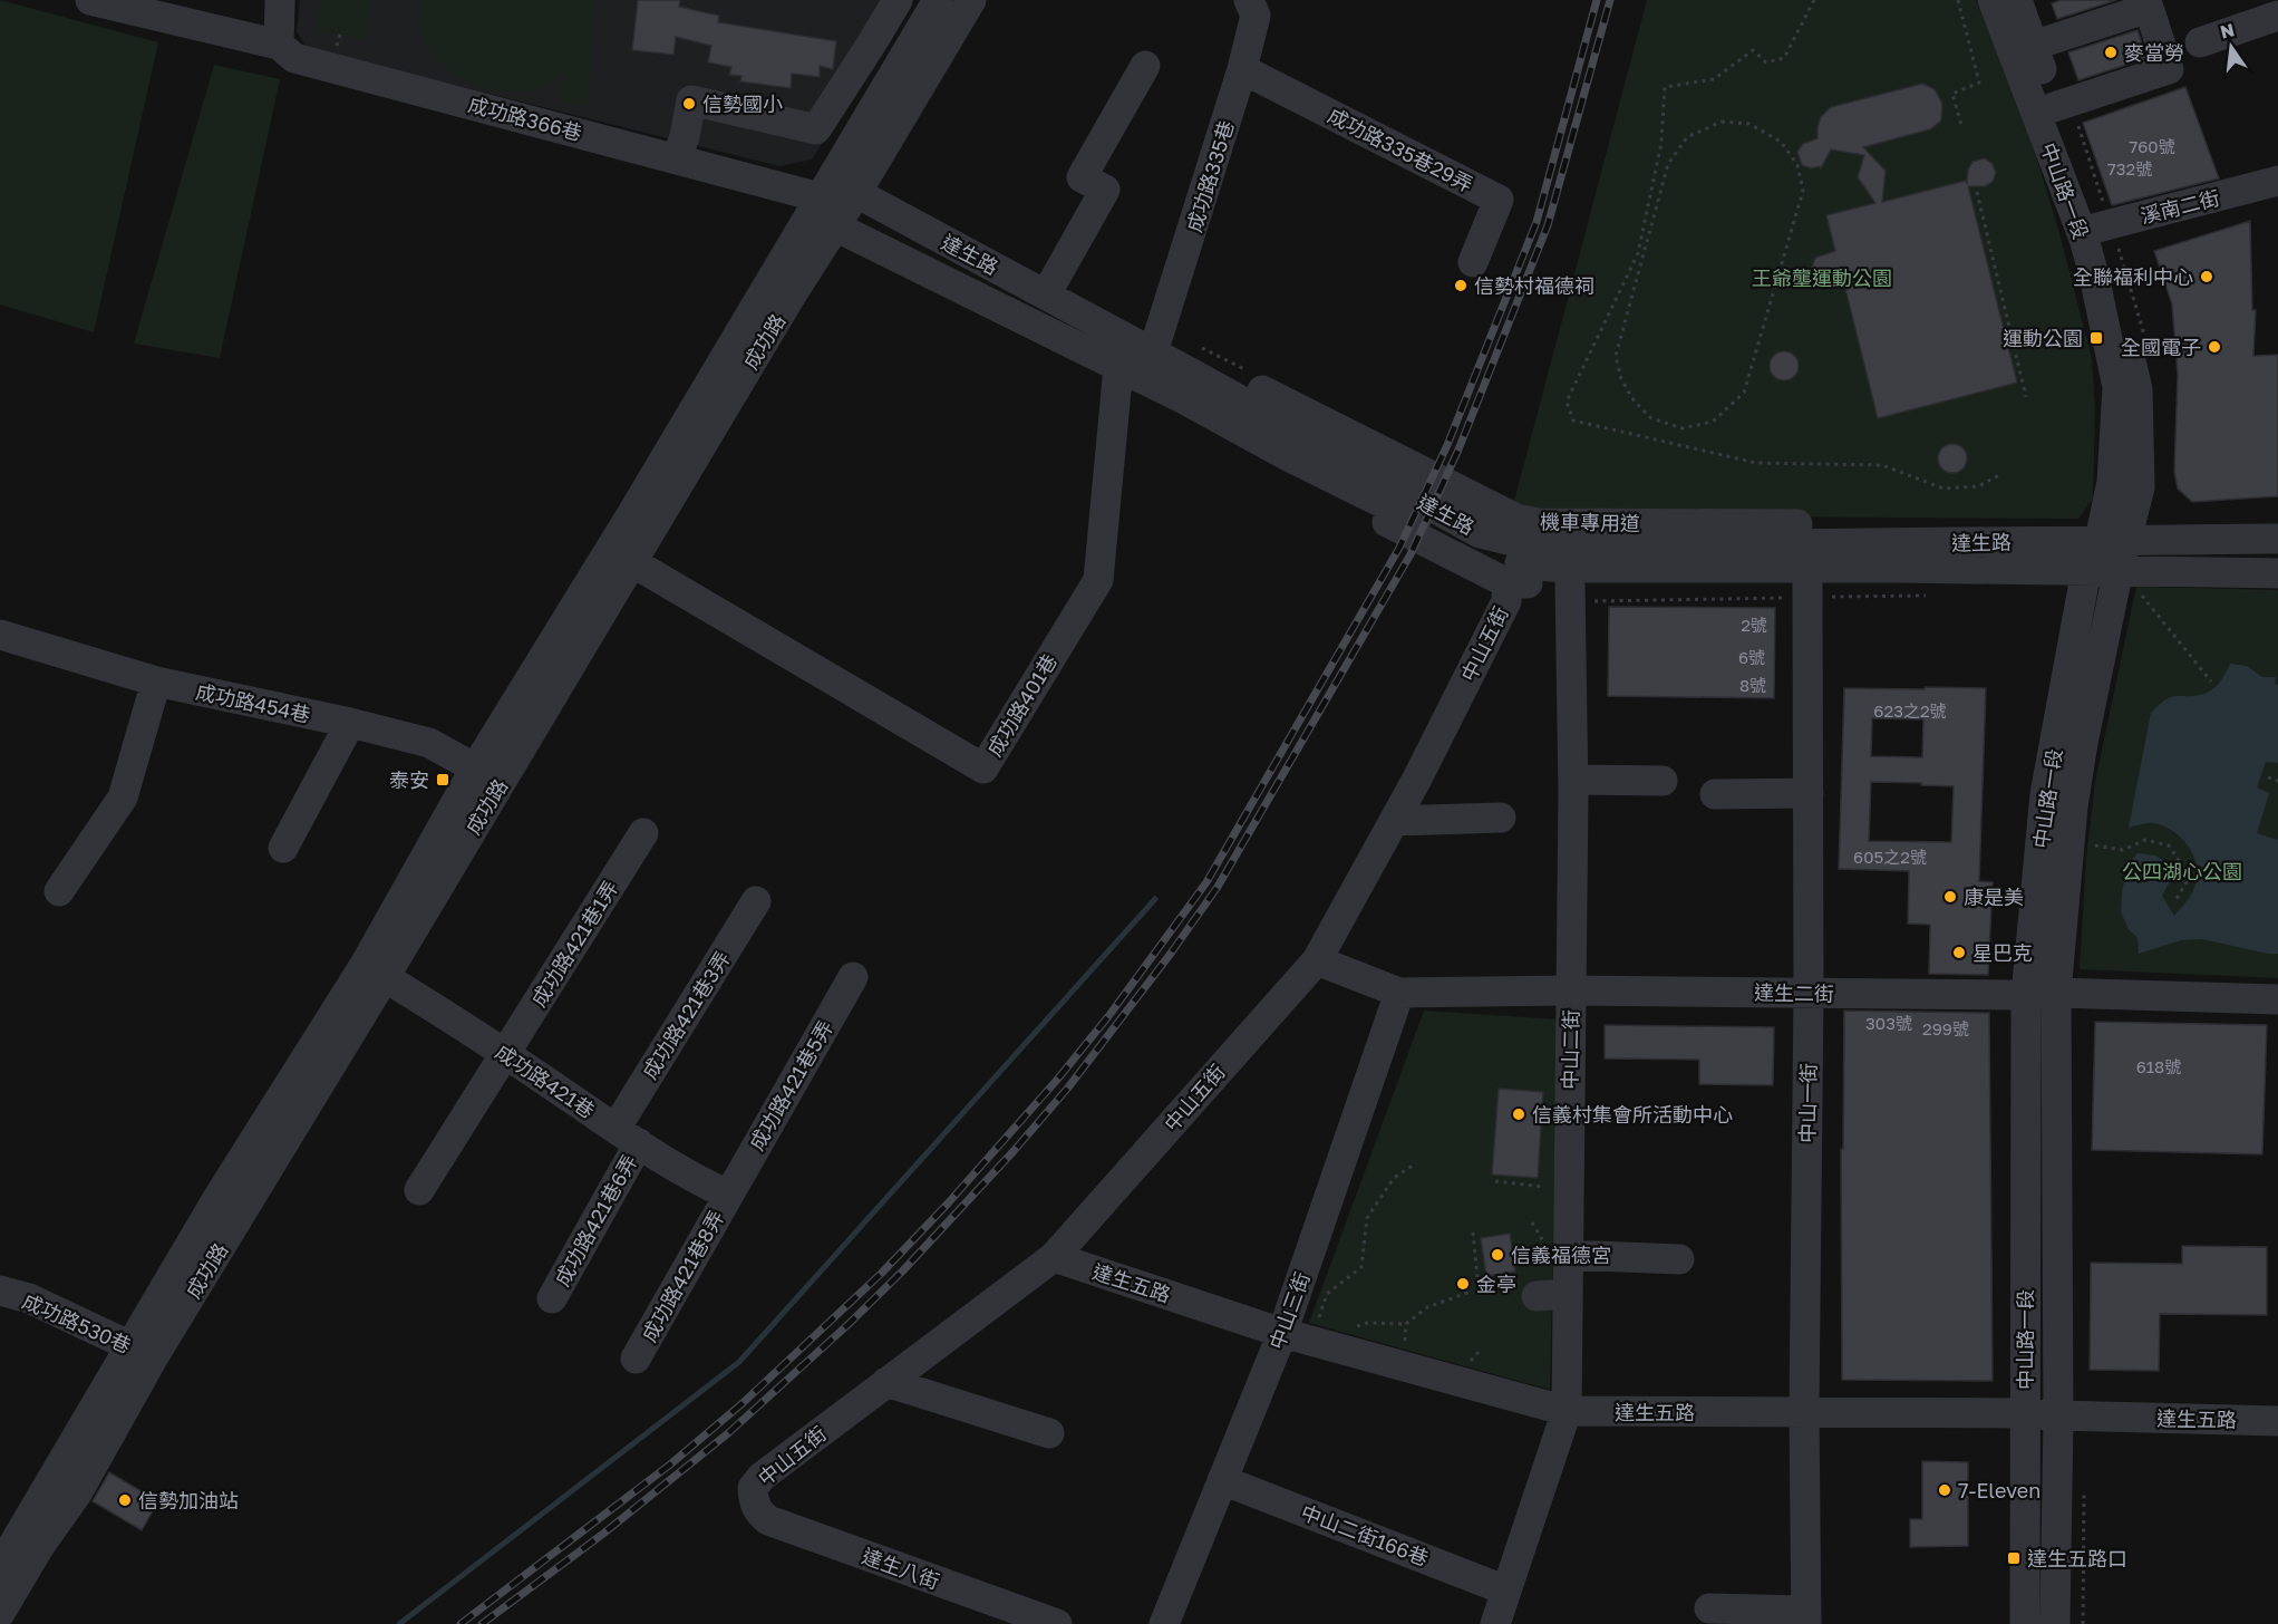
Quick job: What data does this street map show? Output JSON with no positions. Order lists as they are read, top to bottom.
{
  "streets": {
    "street": [
      "成功路366巷",
      "成功路335巷29弄",
      "成功路335巷",
      "中山路一段",
      "溪南二街",
      "達生路",
      "成功路",
      "機車專用道",
      "中山五街",
      "成功路454巷",
      "成功路401巷",
      "成功路421巷1弄",
      "達生二街",
      "成功路421巷3弄",
      "中山二街",
      "成功路421巷",
      "成功路421巷5弄",
      "中山一街",
      "成功路421巷6弄",
      "成功路421巷8弄",
      "達生五路",
      "中山三街",
      "成功路530巷",
      "中山二街166巷",
      "達生八街"
    ]
  },
  "crossings": [
    ["成功路366巷", "成功路"],
    ["成功路335巷29弄", "成功路335巷"],
    ["成功路335巷", "達生路"],
    ["中山路一段", "溪南二街"],
    ["中山路一段", "達生路"],
    ["中山路一段", "達生二街"],
    ["中山路一段", "達生五路"],
    ["達生路", "成功路"],
    ["達生路", "機車專用道"],
    ["達生路", "中山五街"],
    ["達生路", "成功路401巷"],
    ["達生路", "中山二街"],
    ["達生路", "中山一街"],
    ["成功路", "成功路454巷"],
    ["成功路", "成功路401巷"],
    ["成功路", "成功路421巷"],
    ["成功路", "成功路530巷"],
    ["中山五街", "達生二街"],
    ["中山五街", "達生五路"],
    ["中山五街", "達生八街"],
    ["成功路421巷1弄", "成功路421巷"],
    ["達生二街", "中山二街"],
    ["達生二街", "中山一街"],
    ["達生二街", "中山三街"],
    ["成功路421巷3弄", "成功路421巷"],
    ["成功路421巷3弄", "成功路421巷6弄"],
    ["中山二街", "達生五路"],
    ["中山二街", "中山二街166巷"],
    ["成功路421巷", "成功路421巷5弄"],
    ["成功路421巷", "成功路421巷6弄"],
    ["成功路421巷", "成功路421巷8弄"],
    ["成功路421巷5弄", "成功路421巷8弄"],
    ["中山一街", "達生五路"],
    ["達生五路", "中山三街"],
    ["中山三街", "中山二街166巷"]
  ],
  "parks": ["王爺壟運動公園", "公四湖心公園"],
  "places": {
    "other": [
      "麥當勞",
      "信勢國小",
      "全聯福利中心",
      "信勢村福德祠",
      "全國電子",
      "康是美",
      "星巴克",
      "信義村集會所活動中心",
      "信義福德宮",
      "金亭",
      "7-Eleven",
      "信勢加油站"
    ],
    "transit": ["運動公園", "泰安", "達生五路口"]
  },
  "house_numbers": [
    "760號",
    "732號",
    "2號",
    "6號",
    "8號",
    "623之2號",
    "605之2號",
    "303號",
    "299號",
    "618號"
  ],
  "north": "top"
}
